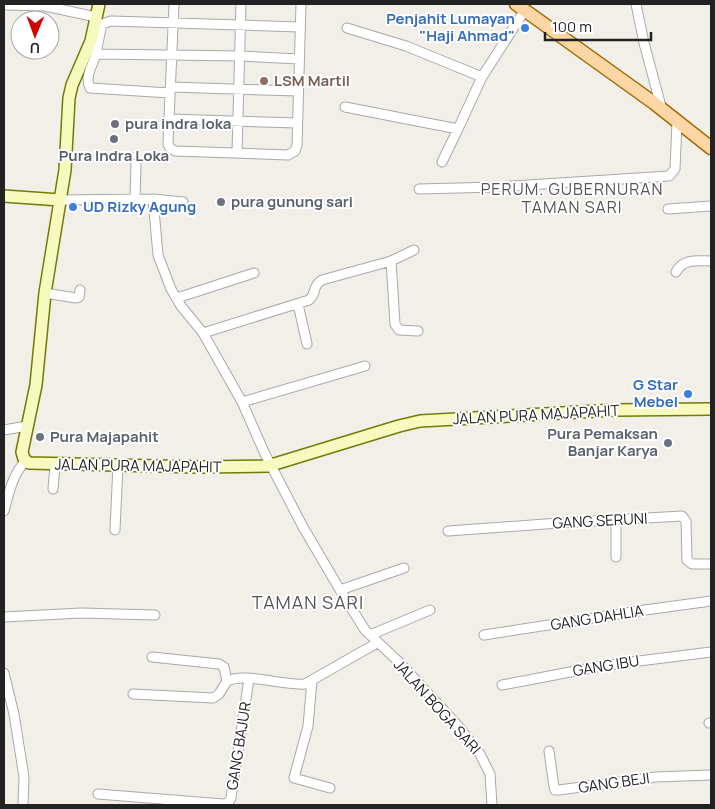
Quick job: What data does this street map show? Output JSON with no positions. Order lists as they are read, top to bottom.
{
  "streets": {
    "street": [
      "JALAN PURA MAJAPAHIT",
      "GANG SERUNI",
      "GANG DAHLIA",
      "GANG IBU",
      "JALAN BOGA SARI",
      "GANG BAJUR",
      "GANG BEJI"
    ]
  },
  "crossings": [
    ["JALAN PURA MAJAPAHIT", "JALAN BOGA SARI"]
  ],
  "districts": ["PERUM. GUBERNURAN TAMAN SARI", "TAMAN SARI"],
  "places": [
    "Penjahit Lumayan \"Haji Ahmad\"",
    "LSM Martil",
    "pura indra loka",
    "Pura Indra Loka",
    "pura gunung sari",
    "UD Rizky Agung",
    "G Star Mebel",
    "Pura Majapahit",
    "Pura Pemaksan Banjar Karya"
  ],
  "scale_bar": "100 m",
  "north": "bottom"
}
